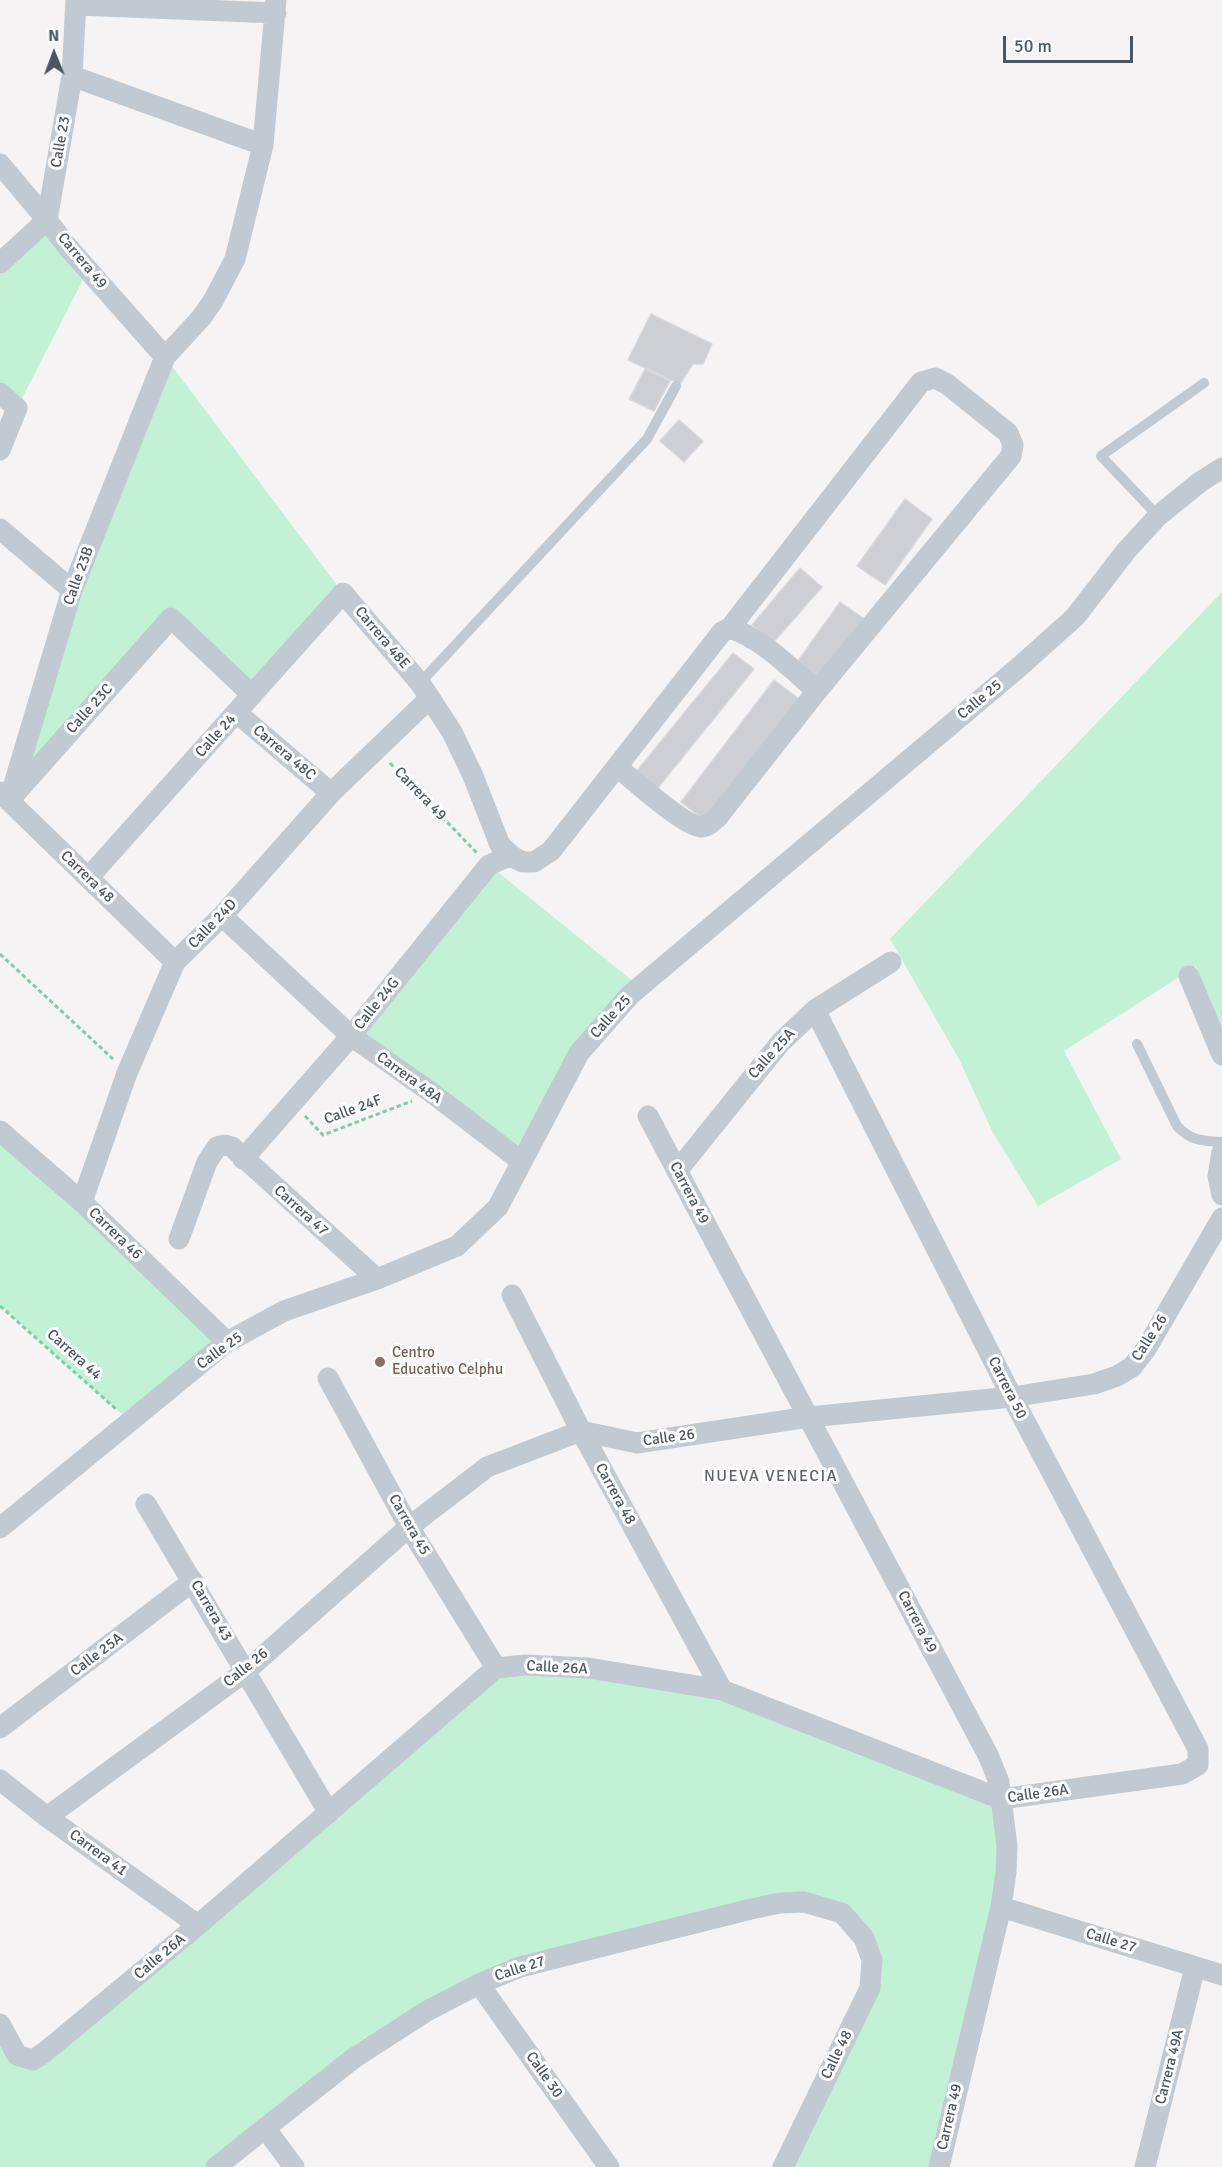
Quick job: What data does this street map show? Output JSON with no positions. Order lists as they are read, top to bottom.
{
  "streets": {
    "street": [
      "Calle 23",
      "Carrera 49",
      "Calle 23B",
      "Carrera 48E",
      "Calle 25",
      "Calle 23C",
      "Calle 24",
      "Carrera 48C",
      "Carrera 48",
      "Calle 24D",
      "Calle 24G",
      "Calle 25A",
      "Carrera 48A",
      "Carrera 47",
      "Carrera 46",
      "Calle 26",
      "Carrera 50",
      "Carrera 45",
      "Carrera 43",
      "Calle 26A",
      "Carrera 41",
      "Calle 27",
      "Calle 48",
      "Carrera 49A",
      "Calle 30"
    ],
    "path": ["Calle 24F", "Carrera 44"]
  },
  "crossings": [
    ["Calle 23", "Carrera 49"],
    ["Carrera 49", "Calle 23B"],
    ["Carrera 49", "Calle 24D"],
    ["Carrera 49", "Calle 24G"],
    ["Carrera 49", "Calle 25A"],
    ["Carrera 49", "Calle 26"],
    ["Carrera 49", "Calle 26A"],
    ["Carrera 49", "Calle 27"],
    ["Calle 23B", "Calle 23C"],
    ["Calle 23B", "Carrera 48"],
    ["Carrera 48E", "Calle 24"],
    ["Carrera 48E", "Calle 24D"],
    ["Calle 25", "Carrera 48A"],
    ["Calle 25", "Carrera 47"],
    ["Calle 25", "Carrera 46"],
    ["Calle 25", "Carrera 44"],
    ["Calle 23C", "Calle 24"],
    ["Calle 23C", "Carrera 48"],
    ["Calle 24", "Carrera 48C"],
    ["Calle 24", "Carrera 48"],
    ["Carrera 48C", "Calle 24D"],
    ["Carrera 48", "Calle 24D"],
    ["Carrera 48", "Calle 26"],
    ["Carrera 48", "Calle 26A"],
    ["Calle 24D", "Carrera 48A"],
    ["Calle 24D", "Carrera 46"],
    ["Calle 24G", "Carrera 48A"],
    ["Calle 24G", "Calle 24F"],
    ["Calle 24G", "Carrera 47"],
    ["Calle 25A", "Carrera 50"],
    ["Calle 25A", "Carrera 43"],
    ["Carrera 48A", "Calle 24F"],
    ["Calle 26", "Carrera 50"],
    ["Calle 26", "Carrera 45"],
    ["Calle 26", "Carrera 43"],
    ["Calle 26", "Carrera 41"],
    ["Carrera 50", "Calle 26A"],
    ["Carrera 45", "Calle 26A"],
    ["Carrera 43", "Calle 26A"],
    ["Calle 26A", "Carrera 41"],
    ["Calle 27", "Calle 48"],
    ["Calle 27", "Carrera 49A"],
    ["Calle 27", "Calle 30"]
  ],
  "districts": ["NUEVA VENECIA"],
  "places": ["Centro Educativo Celphu"],
  "scale_bar": "50 m",
  "north": "top"
}
